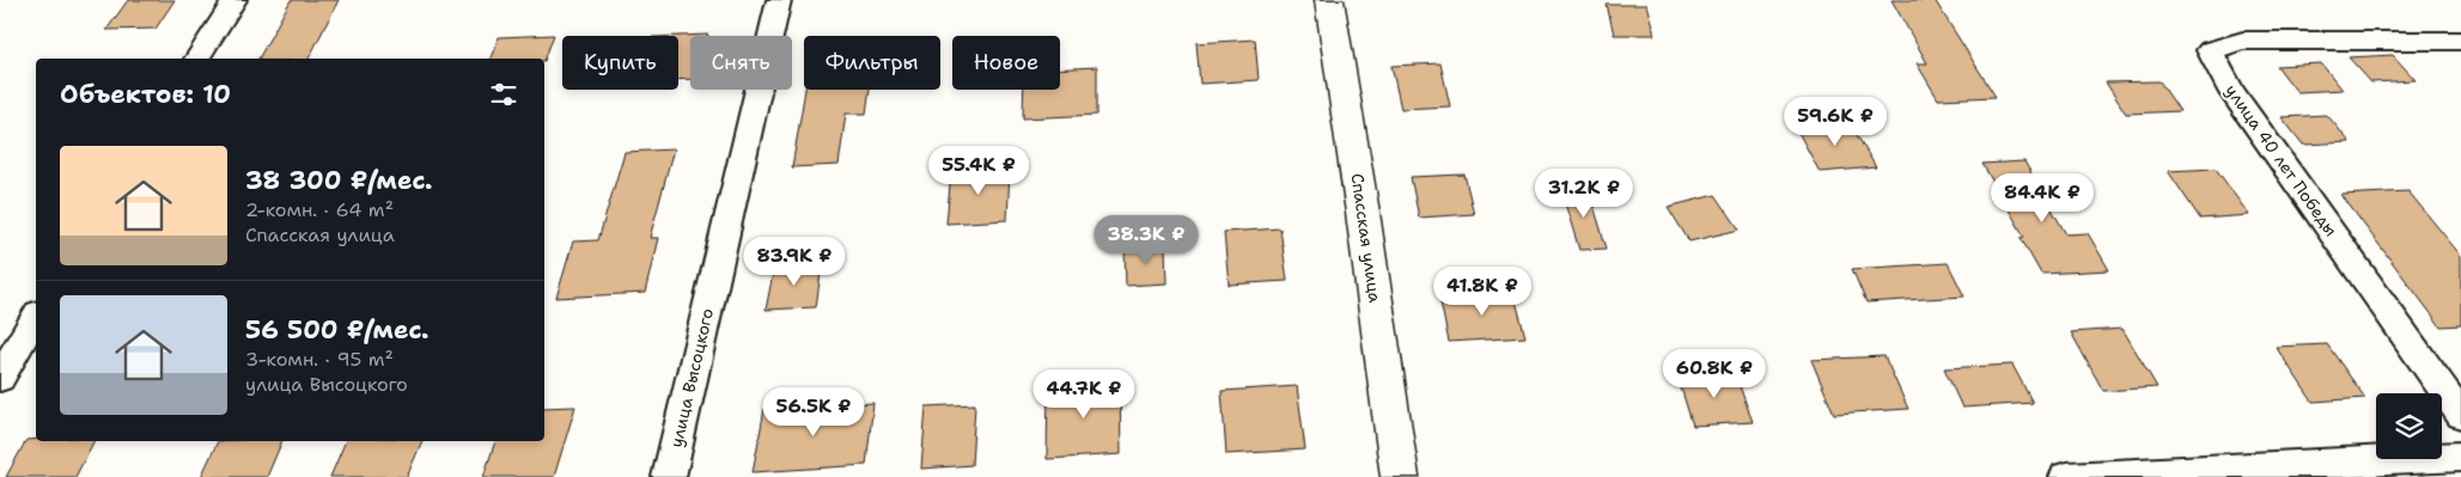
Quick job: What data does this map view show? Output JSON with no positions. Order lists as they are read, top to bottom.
{
  "streets": {
    "street": ["улица 40 лет Победы", "Спасская улица", "улица Высоцкого"]
  },
  "page": {
    "chip": [
      "Купить",
      "Снять",
      "Фильтры",
      "Новое"
    ],
    "heading": "Объектов: 10",
    "price": [
      "59.6K ₽",
      "55.4K ₽",
      "31.2K ₽",
      "84.4K ₽",
      "38.3K ₽",
      "83.9K ₽",
      "41.8K ₽",
      "60.8K ₽",
      "44.7K ₽",
      "56.5K ₽"
    ],
    "list": [
      {
        "name": "38 300 ₽/мес.",
        "note": "2-комн. · 64 m² · Спасская улица"
      },
      {
        "name": "56 500 ₽/мес.",
        "note": "3-комн. · 95 m² · улица Высоцкого"
      }
    ]
  }
}
